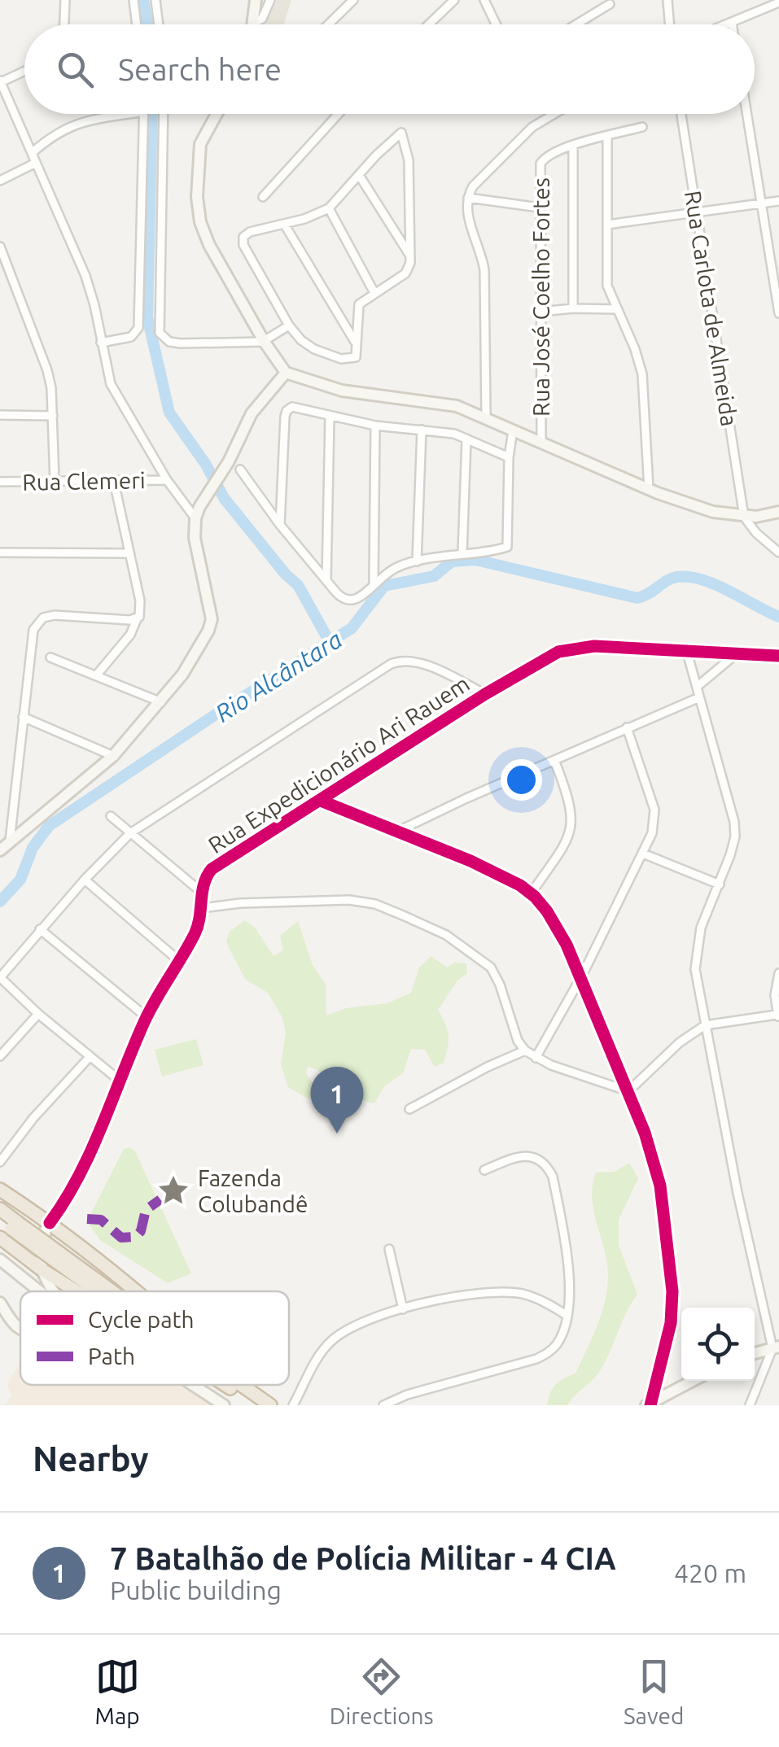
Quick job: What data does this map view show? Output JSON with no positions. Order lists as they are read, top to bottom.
{
  "streets": {
    "street": [
      "Rua José Coelho Fortes",
      "Rua Carlota de Almeida",
      "Rua Clemeri",
      "Rua Expedicionário Ari Rauem"
    ]
  },
  "water": ["Rio Alcântara"],
  "places": {
    "place": ["Fazenda Colubandê"]
  },
  "legend": ["Cycle path", "Path"],
  "page": {
    "search": "Search here",
    "pins": "1",
    "heading": "Nearby",
    "list": [
      {
        "mark": "1",
        "name": "7 Batalhão de Polícia Militar - 4 CIA",
        "note": "Public building",
        "value": "420 m"
      }
    ],
    "nav": ["Map", "Directions", "Saved"]
  }
}
